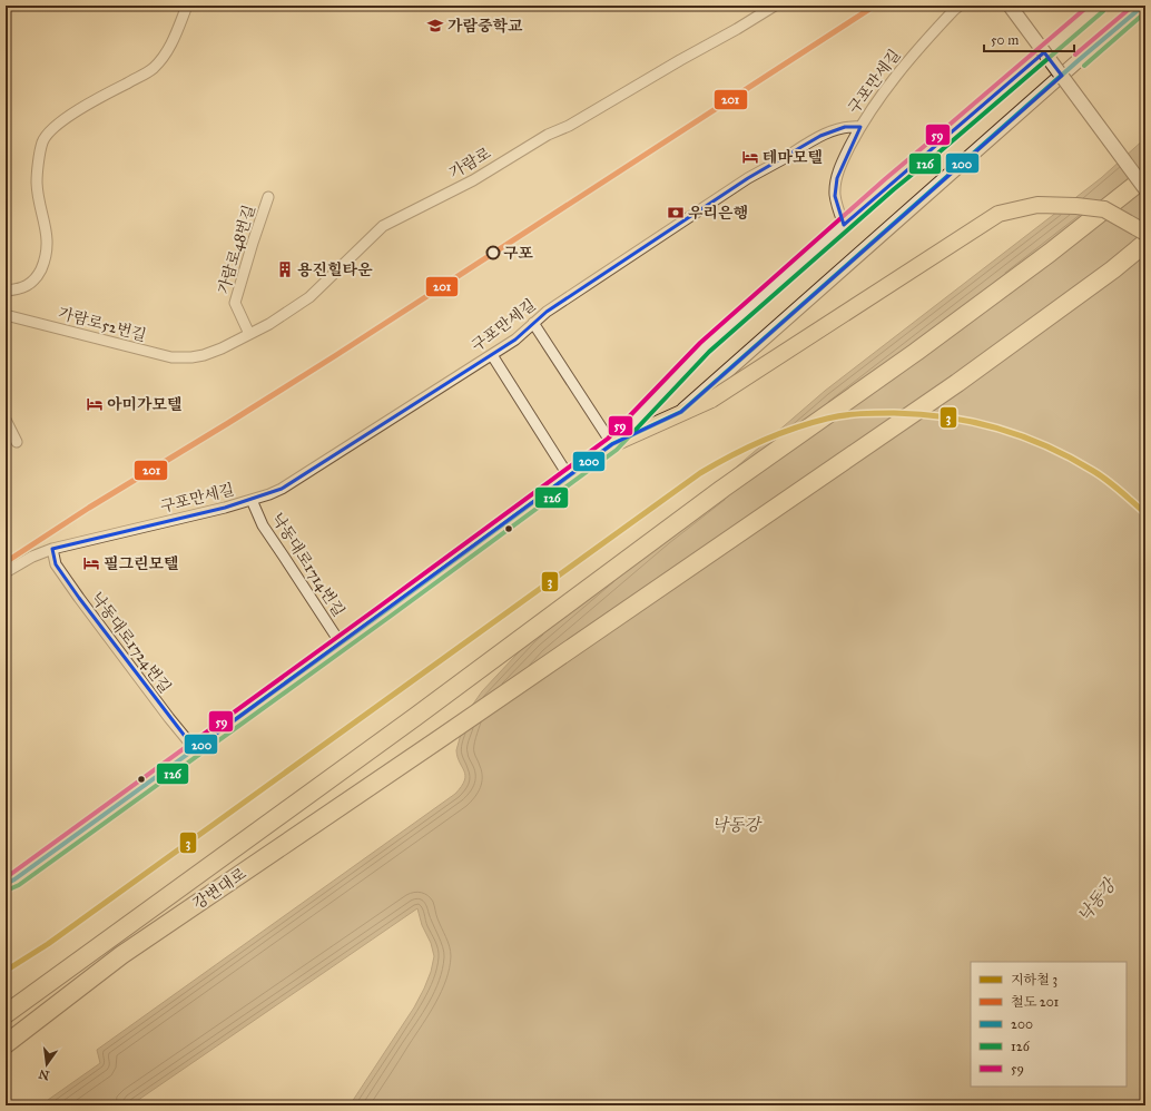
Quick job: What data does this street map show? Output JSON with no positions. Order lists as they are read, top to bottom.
{
  "streets": {
    "highway": ["강변대로"],
    "street": [
      "구포만세길",
      "가람로",
      "가람로48번길",
      "가람로52번길",
      "낙동대로1714번길",
      "낙동대로1724번길"
    ]
  },
  "crossings": [
    ["구포만세길", "낙동대로1714번길"],
    ["구포만세길", "낙동대로1724번길"],
    ["가람로", "가람로48번길"],
    ["가람로", "가람로52번길"]
  ],
  "water": ["낙동강"],
  "places": {
    "school or university": ["가람중학교"],
    "hotel": ["테마모텔", "아미가모텔", "필그린모텔"],
    "bank": ["우리은행"],
    "other": ["구포"],
    "building": ["용진힐타운"]
  },
  "lines": [
    "rail line 201",
    "transit line 200",
    "transit line 59",
    "transit line 126",
    "metro line 3"
  ],
  "legend": [
    "지하철 3",
    "철도 201",
    "200",
    "126",
    "59"
  ],
  "scale_bar": "50 m",
  "north": "bottom"
}
